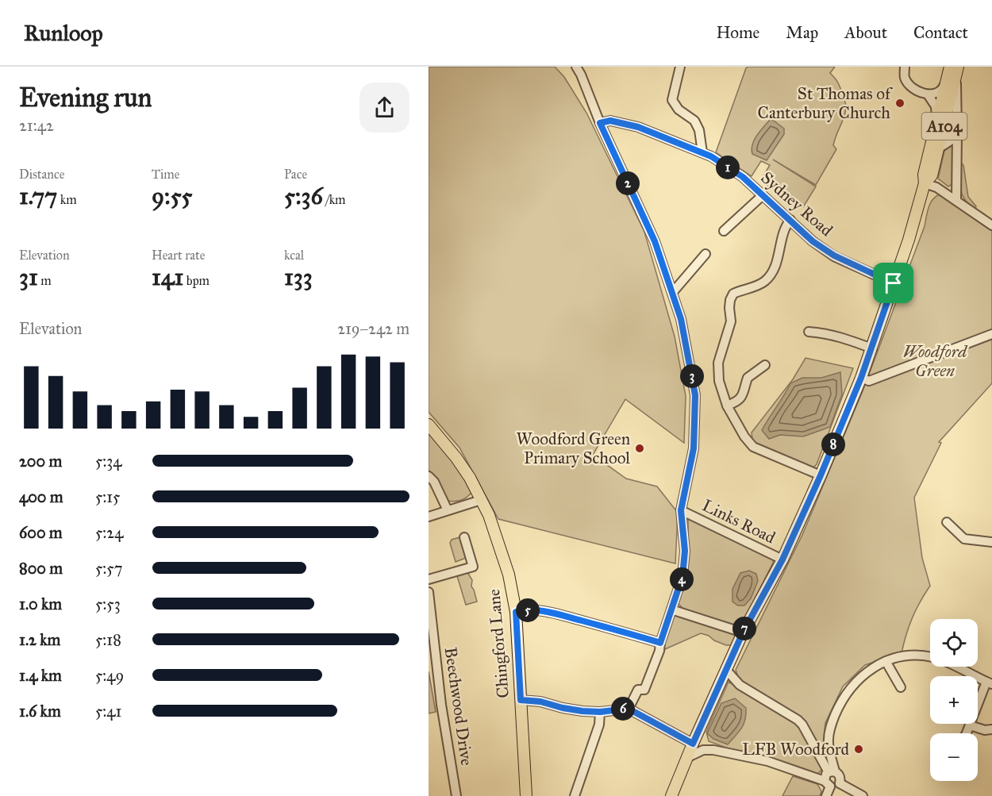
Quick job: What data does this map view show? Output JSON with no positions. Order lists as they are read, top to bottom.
{
  "streets": {
    "main road": ["A104", "Chingford Lane"],
    "street": ["Sydney Road", "Links Road", "Beechwood Drive"]
  },
  "crossings": [
    ["A104", "Sydney Road"],
    ["A104", "Links Road"]
  ],
  "parks": ["Woodford Green"],
  "places": ["St Thomas of Canterbury Church", "Woodford Green Primary School", "LFB Woodford"],
  "page": {
    "header": "Runloop",
    "nav": [
      "Home",
      "Map",
      "About",
      "Contact"
    ],
    "heading": ["Evening run", "21:42"],
    "stats": [
      ["Distance", "1.77 km"],
      ["Time", "9:55"],
      ["Pace", "5:36 /km"],
      ["Elevation", "31 m"],
      ["Heart rate", "141 bpm"],
      ["kcal", "133"]
    ],
    "pins": [
      "1",
      "2",
      "3",
      "8",
      "4",
      "5",
      "7",
      "6"
    ],
    "chart": ["Elevation", "219–242 m"],
    "list": [
      {
        "name": "200 m",
        "note": "5:34"
      },
      {
        "name": "400 m",
        "note": "5:15"
      },
      {
        "name": "600 m",
        "note": "5:24"
      },
      {
        "name": "800 m",
        "note": "5:57"
      },
      {
        "name": "1.0 km",
        "note": "5:53"
      },
      {
        "name": "1.2 km",
        "note": "5:18"
      },
      {
        "name": "1.4 km",
        "note": "5:49"
      },
      {
        "name": "1.6 km",
        "note": "5:41"
      }
    ],
    "map_buttons": ["+", "−"]
  }
}
